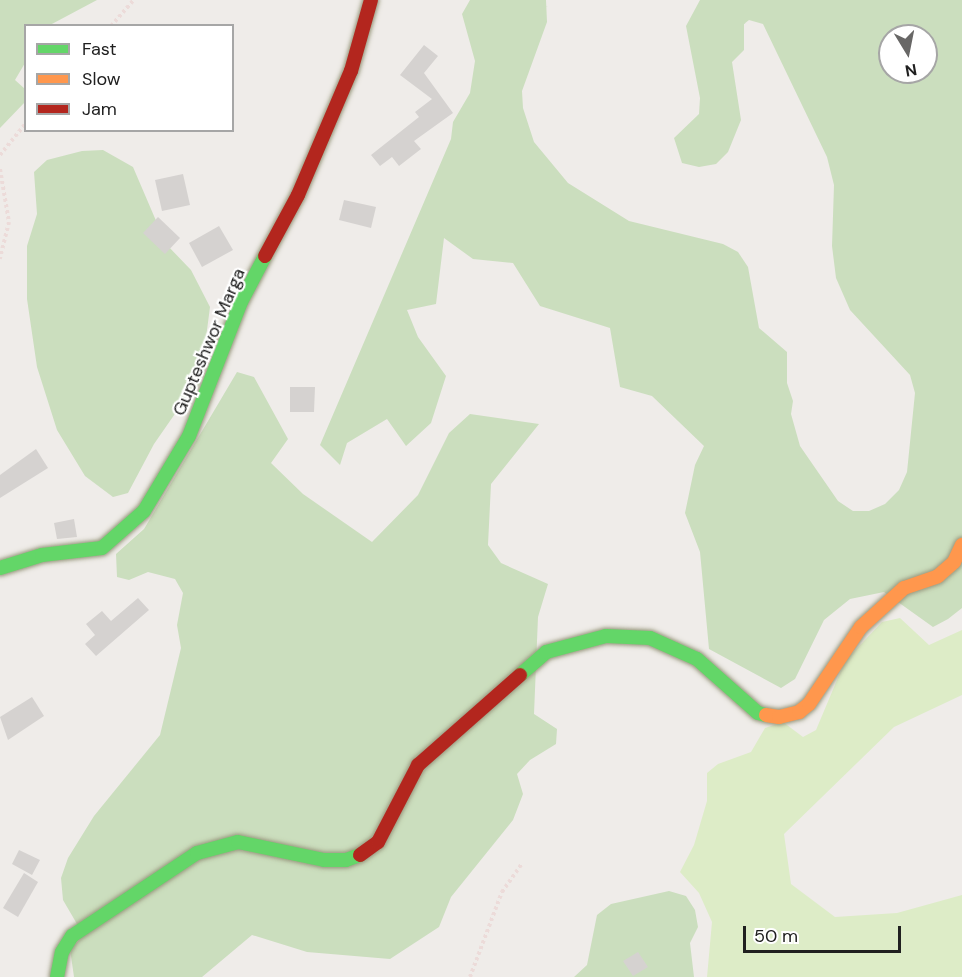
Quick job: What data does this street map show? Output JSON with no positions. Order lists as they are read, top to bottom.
{
  "streets": {
    "street": ["Gupteshwor Marga"]
  },
  "legend": ["Fast", "Slow", "Jam"],
  "scale_bar": "50 m",
  "north": "bottom"
}
